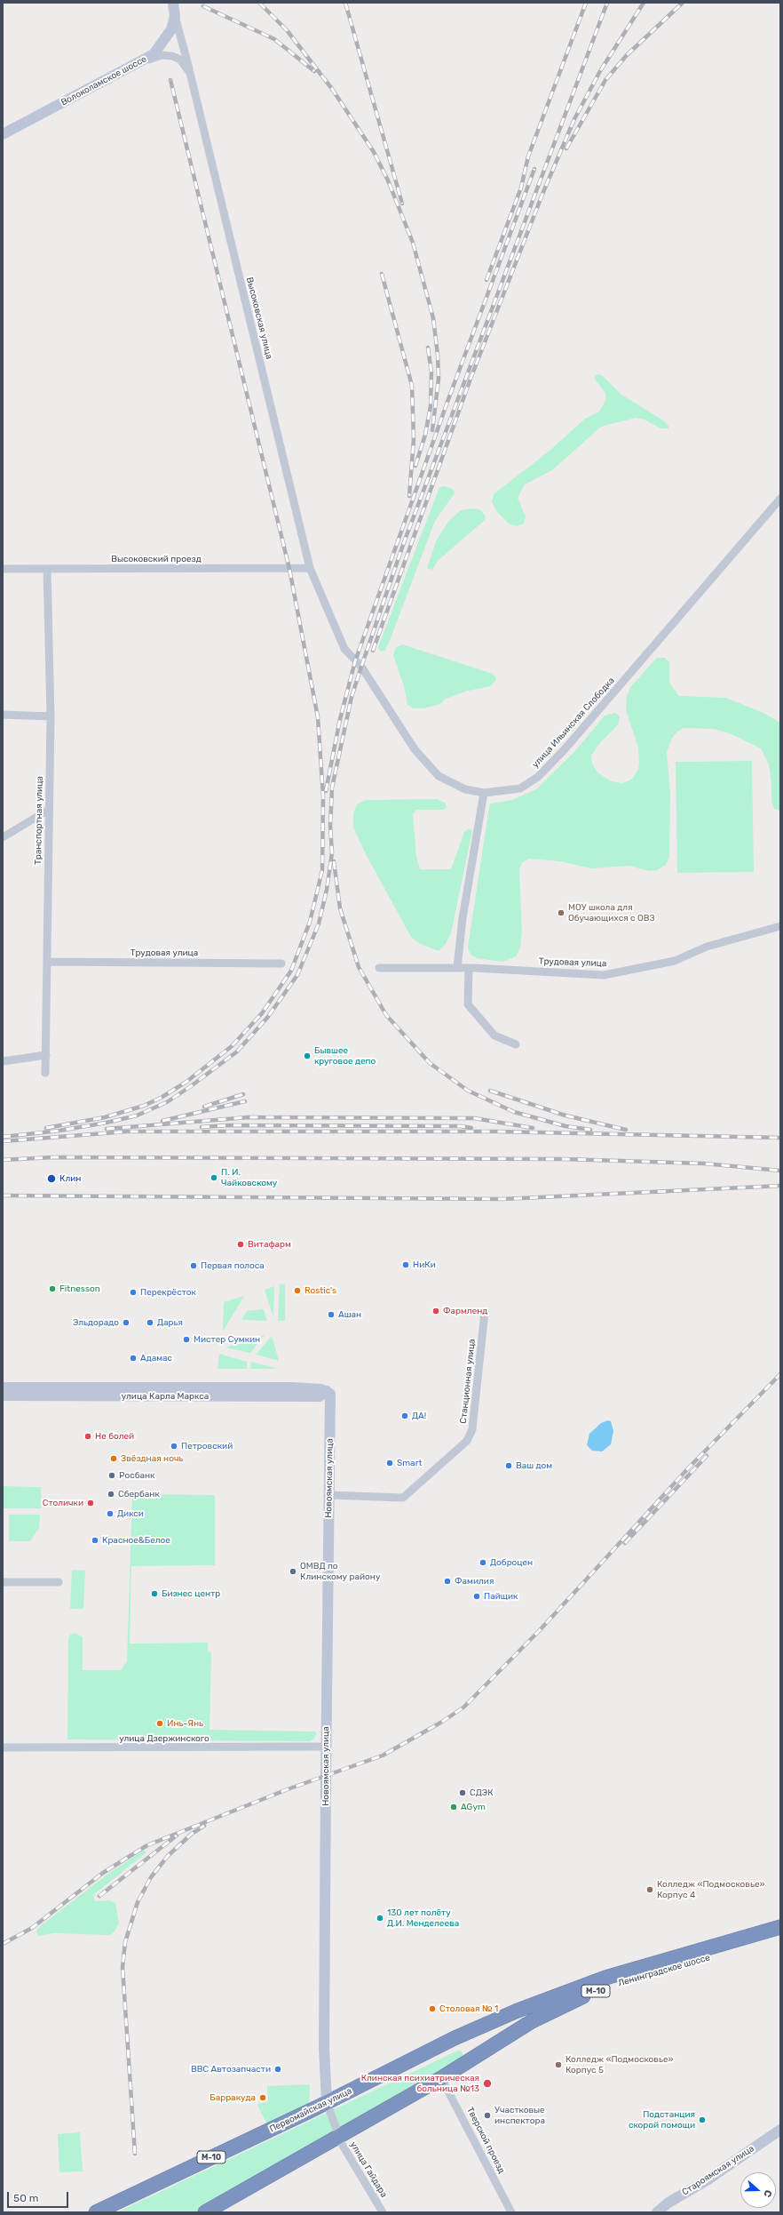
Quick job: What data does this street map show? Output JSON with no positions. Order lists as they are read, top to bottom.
{
  "streets": {
    "highway": ["Ленинградское шоссе", "М-10", "Первомайская улица"],
    "street": [
      "Волоколамское шоссе",
      "Высоковская улица",
      "Высоковский проезд",
      "улица Ильинская Слободка",
      "Транспортная улица",
      "Трудовая улица",
      "Станционная улица",
      "улица Карла Маркса",
      "Новоямская улица",
      "улица Дзержинского",
      "Тверской проезд",
      "улица Гайдара",
      "Староямская улица"
    ]
  },
  "crossings": [
    ["Волоколамское шоссе", "Высоковская улица"],
    ["Высоковская улица", "Высоковский проезд"],
    ["Высоковская улица", "улица Ильинская Слободка"],
    ["Высоковский проезд", "Транспортная улица"],
    ["Транспортная улица", "Трудовая улица"],
    ["Станционная улица", "Новоямская улица"],
    ["улица Карла Маркса", "Новоямская улица"],
    ["Новоямская улица", "улица Дзержинского"],
    ["Новоямская улица", "М-10"],
    ["Новоямская улица", "Первомайская улица"],
    ["Новоямская улица", "улица Гайдара"],
    ["Ленинградское шоссе", "М-10"],
    ["Ленинградское шоссе", "Первомайская улица"],
    ["М-10", "Тверской проезд"],
    ["М-10", "улица Гайдара"]
  ],
  "places": [
    "МОУ школа для Обучающихся с ОВЗ",
    "Бывшее круговое депо",
    "П. И. Чайковскому",
    "Клин",
    "Витафарм",
    "НиКи",
    "Первая полоса",
    "Fitnesson",
    "Rostic's",
    "Перекрёсток",
    "Фармленд",
    "Ашан",
    "Эльдорадо",
    "Дарья",
    "Мистер Сумкин",
    "Адамас",
    "ДА!",
    "Не болей",
    "Петровский",
    "Звёздная ночь",
    "Smart",
    "Ваш дом",
    "Росбанк",
    "Сбербанк",
    "Столички",
    "Дикси",
    "Красное&Белое",
    "Доброцен",
    "ОМВД по Клинскому району",
    "Фамилия",
    "Бизнес центр",
    "Пайщик",
    "Инь-Янь",
    "СДЭК",
    "AGym",
    "Колледж «Подмосковье» Корпус 4",
    "130 лет полёту Д.И. Менделеева",
    "Столовая № 1",
    "Колледж «Подмосковье» Корпус 5",
    "ВВС Автозапчасти",
    "Клинская психиатрическая больница №13",
    "Барракуда",
    "Участковые инспектора",
    "Подстанция скорой помощи"
  ],
  "scale_bar": "50 m",
  "north": "right"
}
